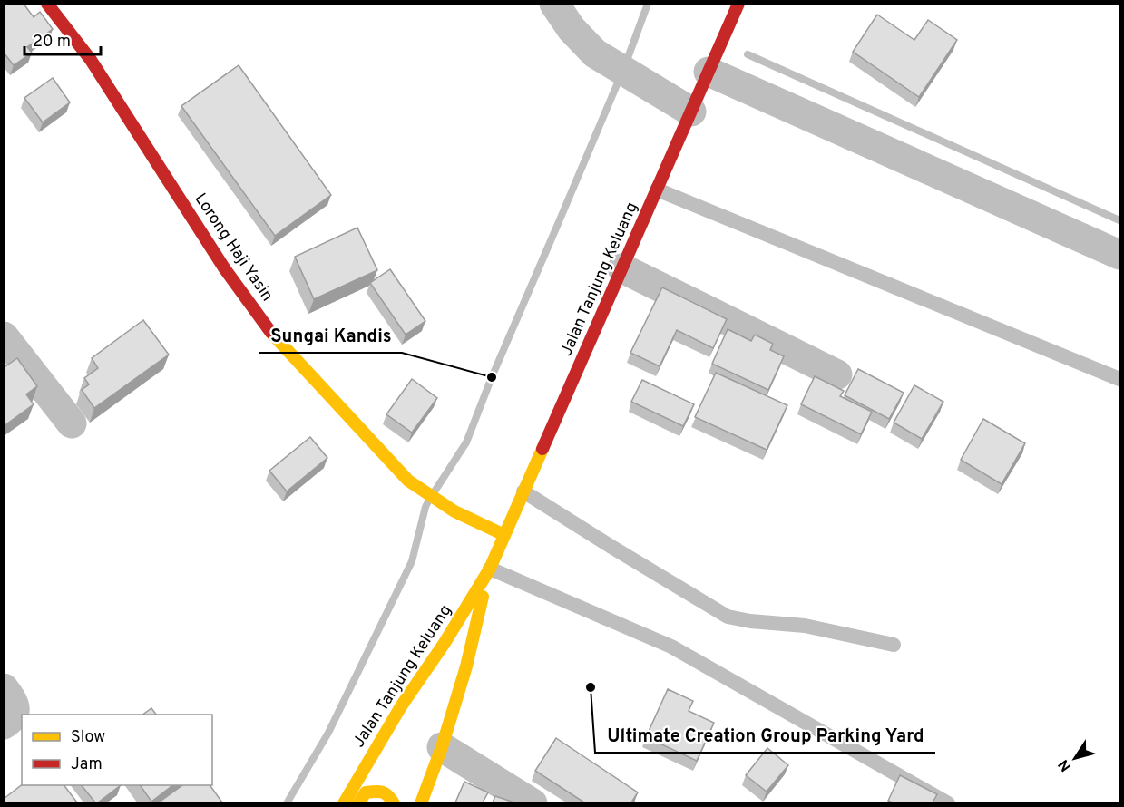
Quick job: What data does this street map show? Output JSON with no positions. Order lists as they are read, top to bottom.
{
  "streets": {
    "main road": ["Lorong Haji Yasin", "Jalan Tanjung Keluang"]
  },
  "crossings": [
    ["Lorong Haji Yasin", "Jalan Tanjung Keluang"]
  ],
  "places": ["Sungai Kandis", "Ultimate Creation Group Parking Yard"],
  "legend": ["Slow", "Jam"],
  "scale_bar": "20 m",
  "north": "bottom left"
}
